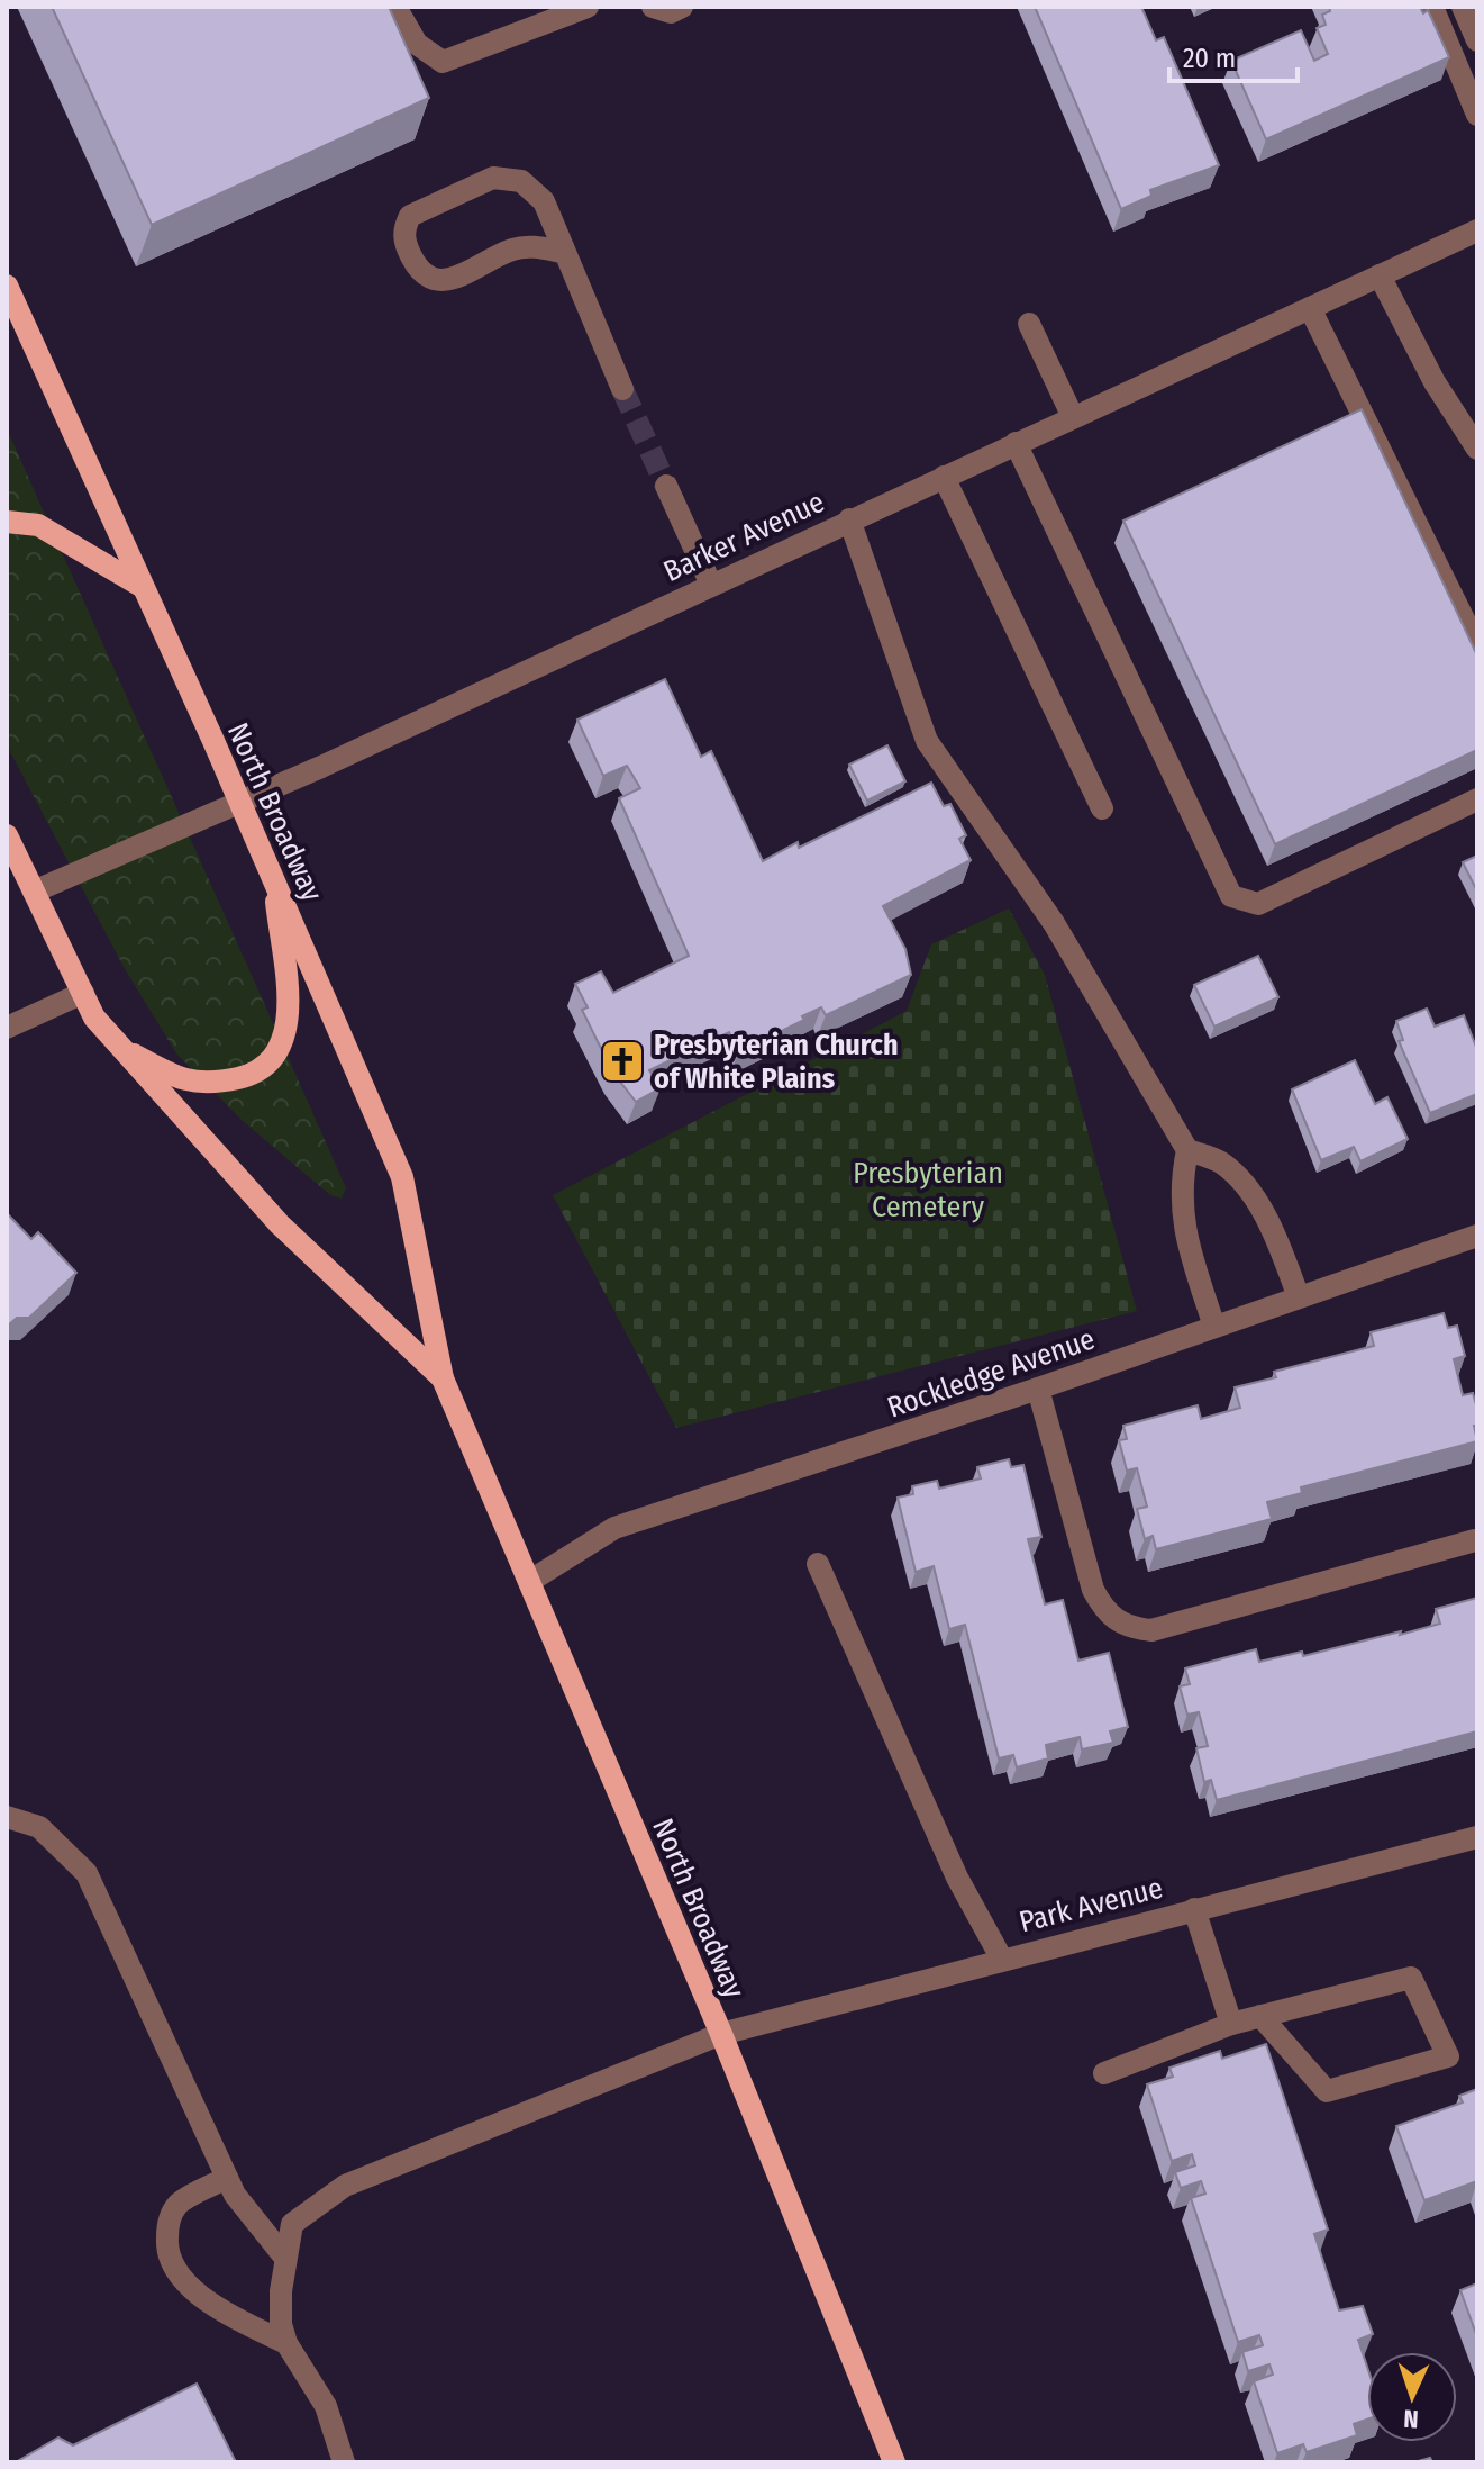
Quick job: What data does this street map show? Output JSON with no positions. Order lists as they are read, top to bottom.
{
  "streets": {
    "main road": ["North Broadway"],
    "street": ["Barker Avenue", "Rockledge Avenue", "Park Avenue"]
  },
  "crossings": [
    ["Barker Avenue", "North Broadway"],
    ["North Broadway", "Rockledge Avenue"],
    ["North Broadway", "Park Avenue"]
  ],
  "parks": ["Presbyterian Cemetery"],
  "places": {
    "church": ["Presbyterian Church of White Plains"]
  },
  "scale_bar": "20 m",
  "north": "bottom"
}
